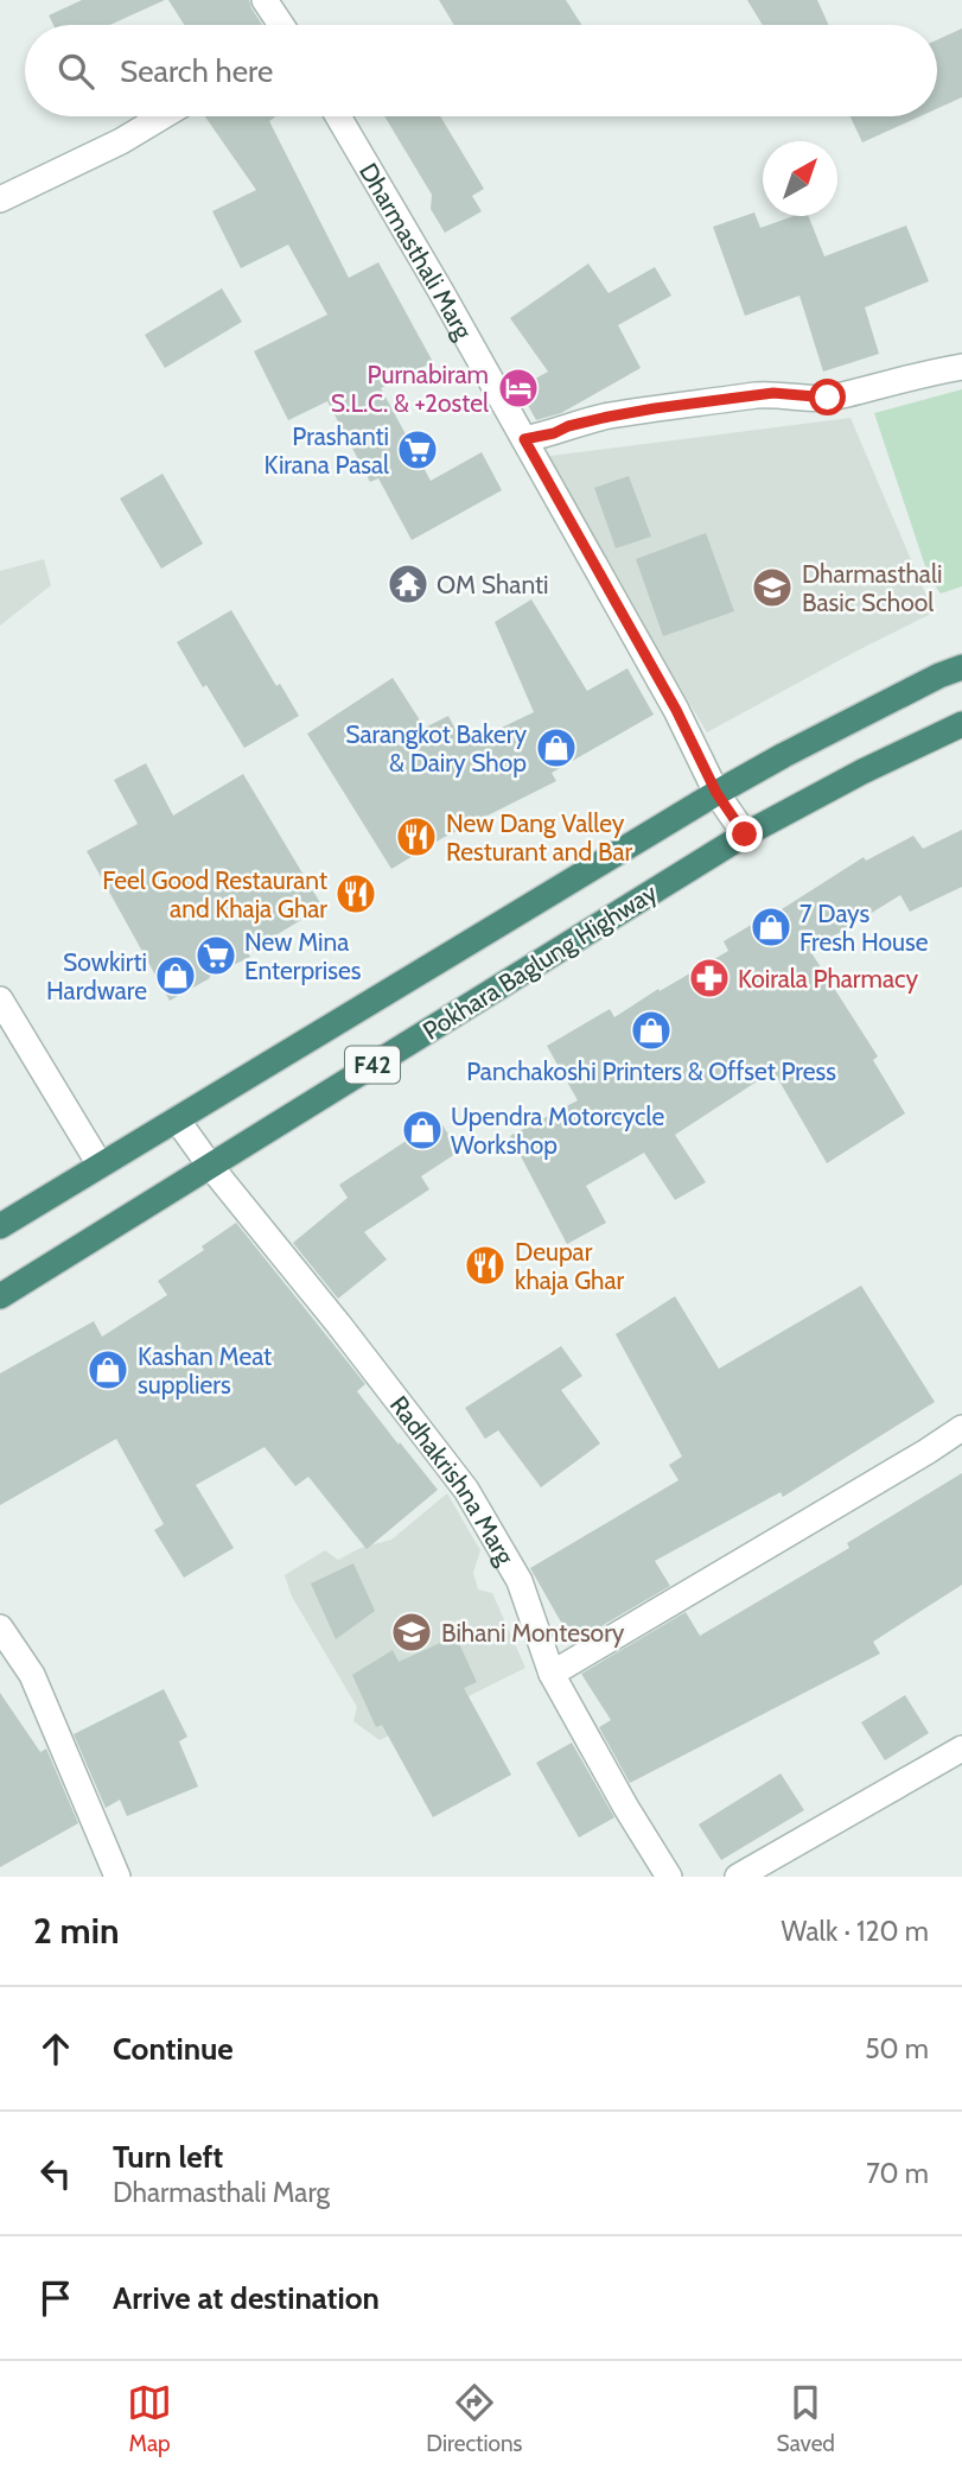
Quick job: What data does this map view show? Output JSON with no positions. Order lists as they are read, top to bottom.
{
  "streets": {
    "highway": ["Pokhara Baglung Highway", "F42"],
    "street": ["Dharmasthali Marg", "Radhakrishna Marg"]
  },
  "crossings": [
    ["Dharmasthali Marg", "Pokhara Baglung Highway"],
    ["Pokhara Baglung Highway", "Radhakrishna Marg"]
  ],
  "places": {
    "hotel": ["Purnabiram S.L.C. & +2ostel"],
    "supermarket": ["Prashanti Kirana Pasal", "New Mina Enterprises"],
    "temple": ["OM Shanti"],
    "school or university": ["Dharmasthali Basic School", "Bihani Montesory"],
    "shop": [
      "Sarangkot Bakery & Dairy Shop",
      "7 Days Fresh House",
      "Sowkirti Hardware",
      "Panchakoshi Printers & Offset Press",
      "Upendra Motorcycle Workshop",
      "Kashan Meat suppliers"
    ],
    "restaurant": ["New Dang Valley Resturant and Bar", "Feel Good Restaurant and Khaja Ghar", "Deupar khaja Ghar"],
    "pharmacy": ["Koirala Pharmacy"]
  },
  "north": "top right",
  "page": {
    "search": "Search here",
    "heading": ["2 min", "Walk · 120 m"],
    "list": [
      ["Continue", "50 m"],
      ["Turn left", "Dharmasthali Marg", "70 m"],
      "Arrive at destination"
    ],
    "nav": ["Map", "Directions", "Saved"]
  }
}
